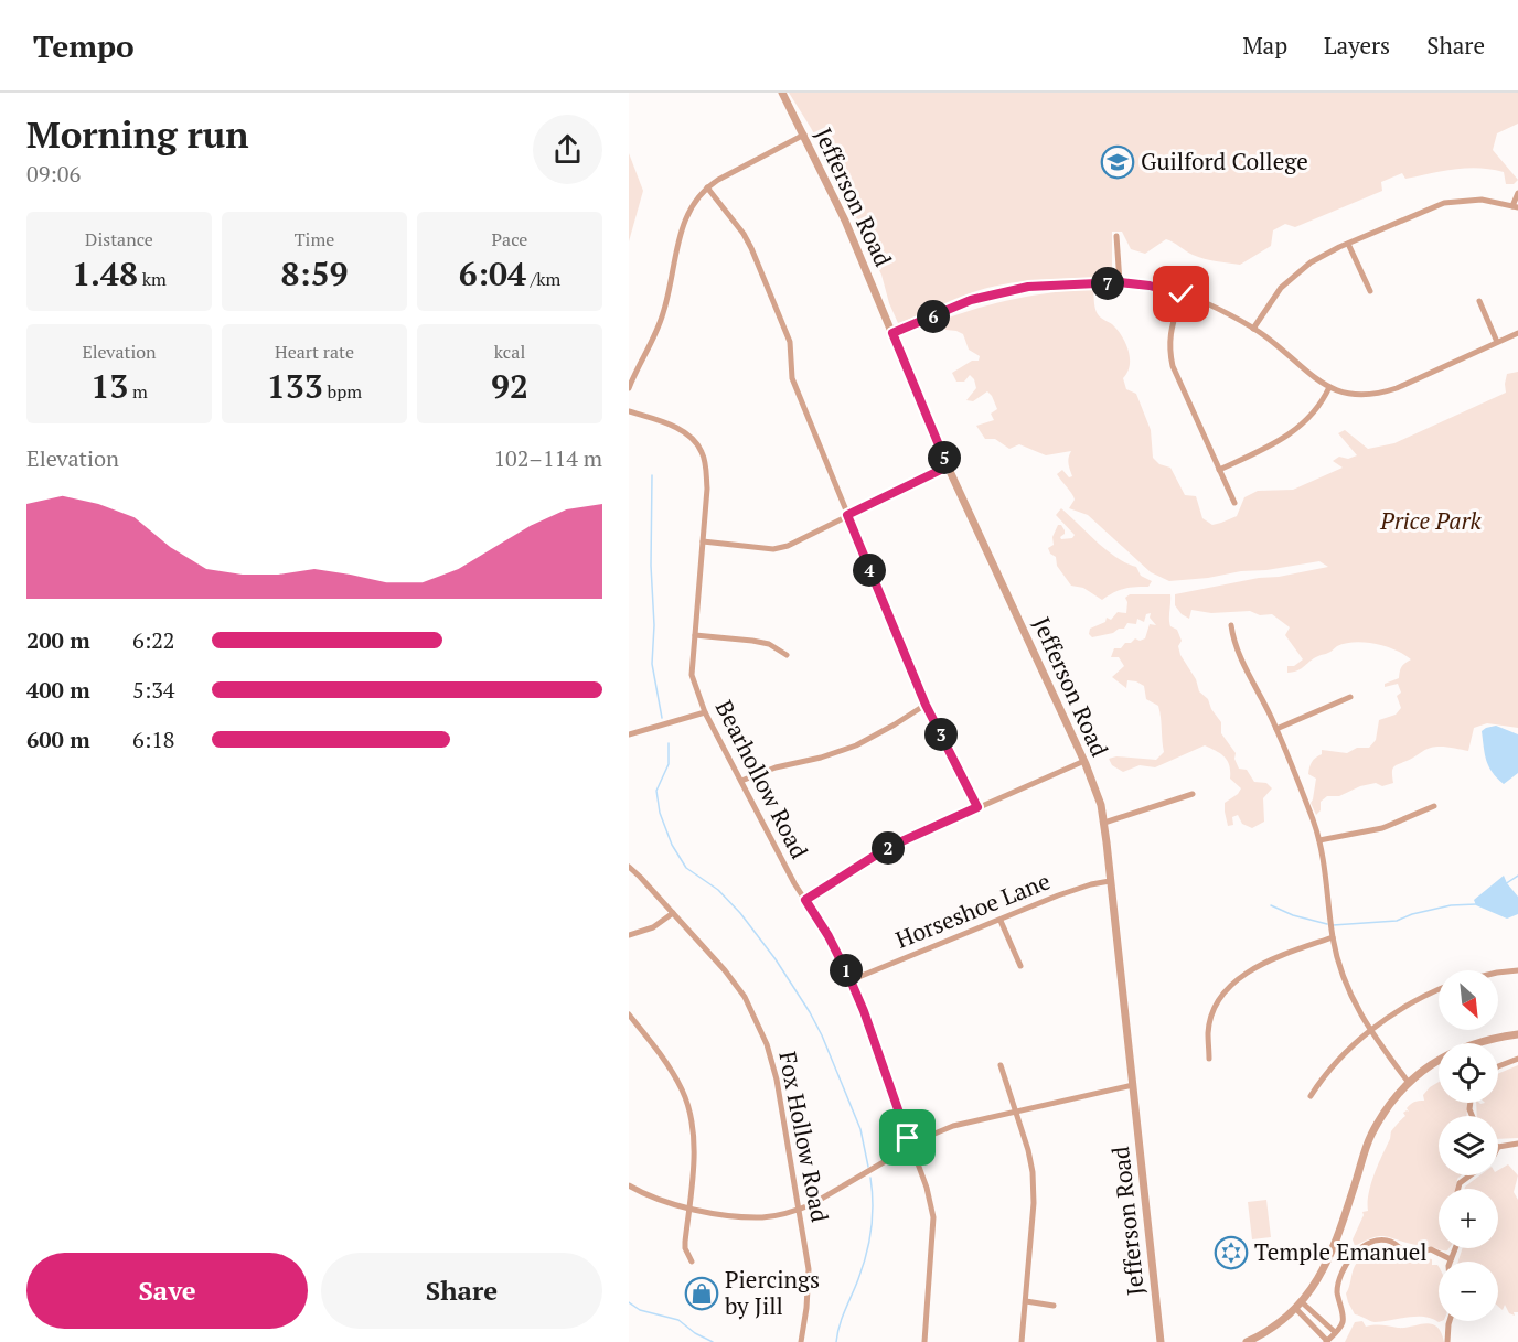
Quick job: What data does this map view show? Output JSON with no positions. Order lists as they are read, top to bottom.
{
  "streets": {
    "street": [
      "Jefferson Road",
      "Bearhollow Road",
      "Horseshoe Lane",
      "Fox Hollow Road"
    ]
  },
  "crossings": [
    ["Jefferson Road", "Horseshoe Lane"],
    ["Bearhollow Road", "Horseshoe Lane"]
  ],
  "parks": ["Price Park"],
  "places": {
    "school or university": ["Guilford College"],
    "synagogue": ["Temple Emanuel"],
    "shop": ["Piercings by Jill"]
  },
  "north": "bottom right",
  "page": {
    "header": "Tempo",
    "nav": ["Map", "Layers", "Share"],
    "heading": ["Morning run", "09:06"],
    "stats": [
      ["Distance", "1.48 km"],
      ["Time", "8:59"],
      ["Pace", "6:04 /km"],
      ["Elevation", "13 m"],
      ["Heart rate", "133 bpm"],
      ["kcal", "92"]
    ],
    "pins": [
      "7",
      "6",
      "5",
      "4",
      "3",
      "2",
      "1"
    ],
    "chart": ["Elevation", "102–114 m"],
    "list": [
      {
        "name": "200 m",
        "note": "6:22"
      },
      {
        "name": "400 m",
        "note": "5:34"
      },
      {
        "name": "600 m",
        "note": "6:18"
      }
    ],
    "map_buttons": ["+", "−"],
    "buttons": ["Save", "Share"]
  }
}
